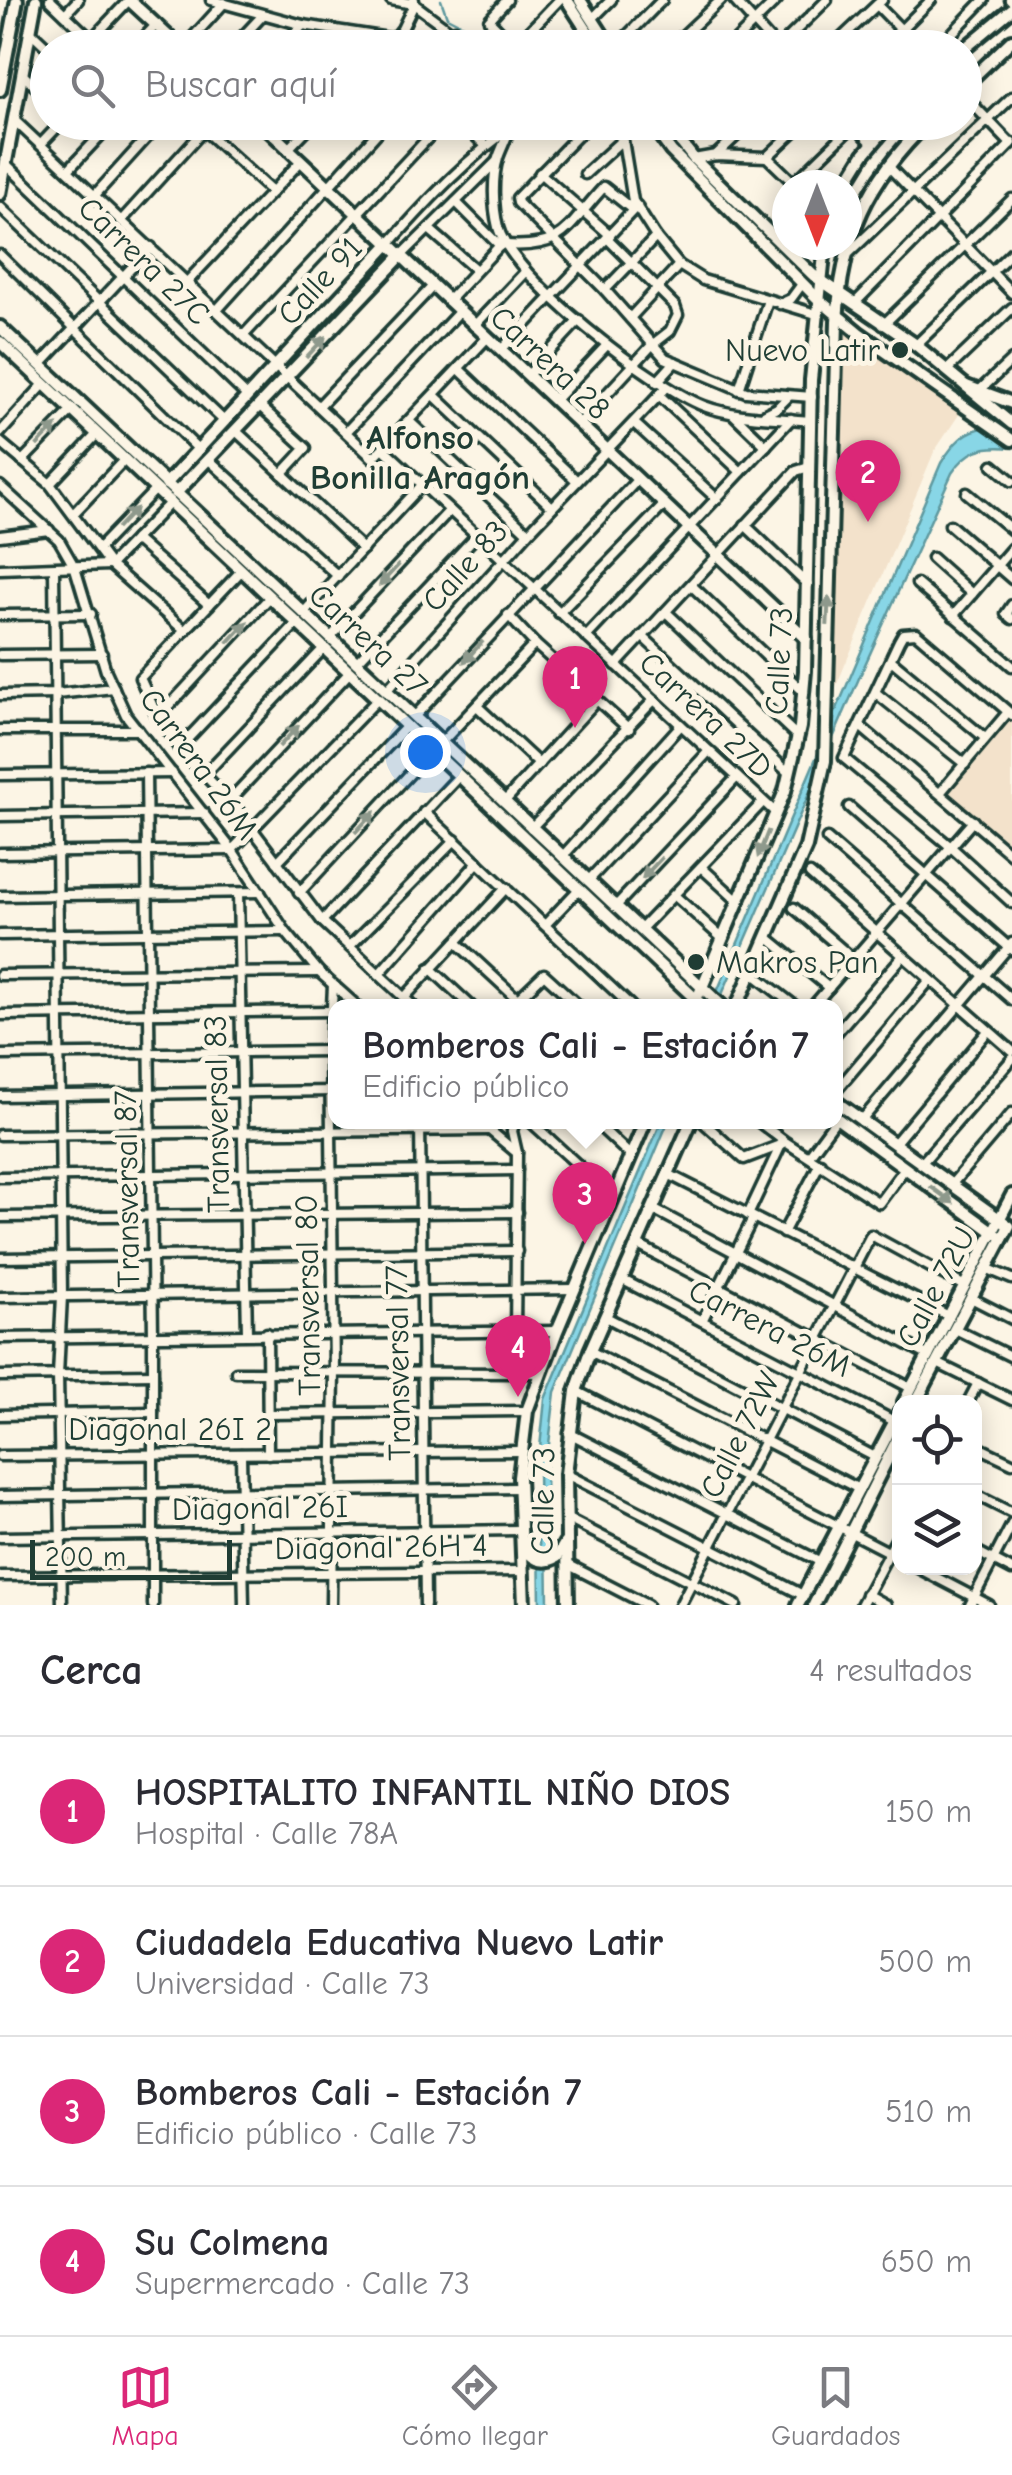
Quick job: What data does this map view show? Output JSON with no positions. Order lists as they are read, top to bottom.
{
  "streets": {
    "main road": [
      "Calle 91",
      "Carrera 28",
      "Carrera 27",
      "Calle 73",
      "Calle 72U"
    ],
    "street": [
      "Carrera 27C",
      "Calle 83",
      "Carrera 27D",
      "Carrera 26M",
      "Transversal 83",
      "Transversal 87",
      "Transversal 80",
      "Transversal 77",
      "Diagonal 26I 2",
      "Calle 72W",
      "Diagonal 26I",
      "Diagonal 26H 4"
    ]
  },
  "crossings": [
    ["Carrera 27C", "Calle 91"],
    ["Calle 91", "Carrera 28"],
    ["Calle 91", "Carrera 27"],
    ["Carrera 28", "Calle 83"],
    ["Carrera 28", "Calle 73"],
    ["Calle 83", "Carrera 27"],
    ["Calle 83", "Carrera 27D"],
    ["Calle 83", "Carrera 26M"],
    ["Calle 73", "Carrera 27D"],
    ["Calle 73", "Carrera 26M"],
    ["Calle 73", "Diagonal 26I 2"],
    ["Calle 73", "Diagonal 26I"],
    ["Calle 73", "Diagonal 26H 4"],
    ["Carrera 26M", "Transversal 80"],
    ["Carrera 26M", "Calle 72W"],
    ["Transversal 87", "Diagonal 26I 2"],
    ["Transversal 87", "Diagonal 26I"],
    ["Transversal 87", "Diagonal 26H 4"],
    ["Calle 72U", "Calle 72W"],
    ["Transversal 80", "Diagonal 26I 2"],
    ["Transversal 80", "Diagonal 26I"],
    ["Transversal 80", "Diagonal 26H 4"],
    ["Transversal 77", "Diagonal 26I 2"],
    ["Transversal 77", "Diagonal 26I"],
    ["Transversal 77", "Diagonal 26H 4"]
  ],
  "districts": ["Alfonso Bonilla Aragón"],
  "places": ["Nuevo Latir", "Makros Pan"],
  "scale_bar": "200 m",
  "north": "bottom",
  "page": {
    "search": "Buscar aquí",
    "pins": [
      "2",
      "1",
      "3",
      "4"
    ],
    "popup": ["Bomberos Cali - Estación 7", "Edificio público"],
    "scale": "200 m",
    "heading": ["Cerca", "4 resultados"],
    "list": [
      {
        "mark": "1",
        "name": "HOSPITALITO INFANTIL NIÑO DIOS",
        "note": "Hospital · Calle 78A",
        "value": "150 m"
      },
      {
        "mark": "2",
        "name": "Ciudadela Educativa Nuevo Latir",
        "note": "Universidad · Calle 73",
        "value": "500 m"
      },
      {
        "mark": "3",
        "name": "Bomberos Cali - Estación 7",
        "note": "Edificio público · Calle 73",
        "value": "510 m"
      },
      {
        "mark": "4",
        "name": "Su Colmena",
        "note": "Supermercado · Calle 73",
        "value": "650 m"
      }
    ],
    "nav": ["Mapa", "Cómo llegar", "Guardados"]
  }
}
